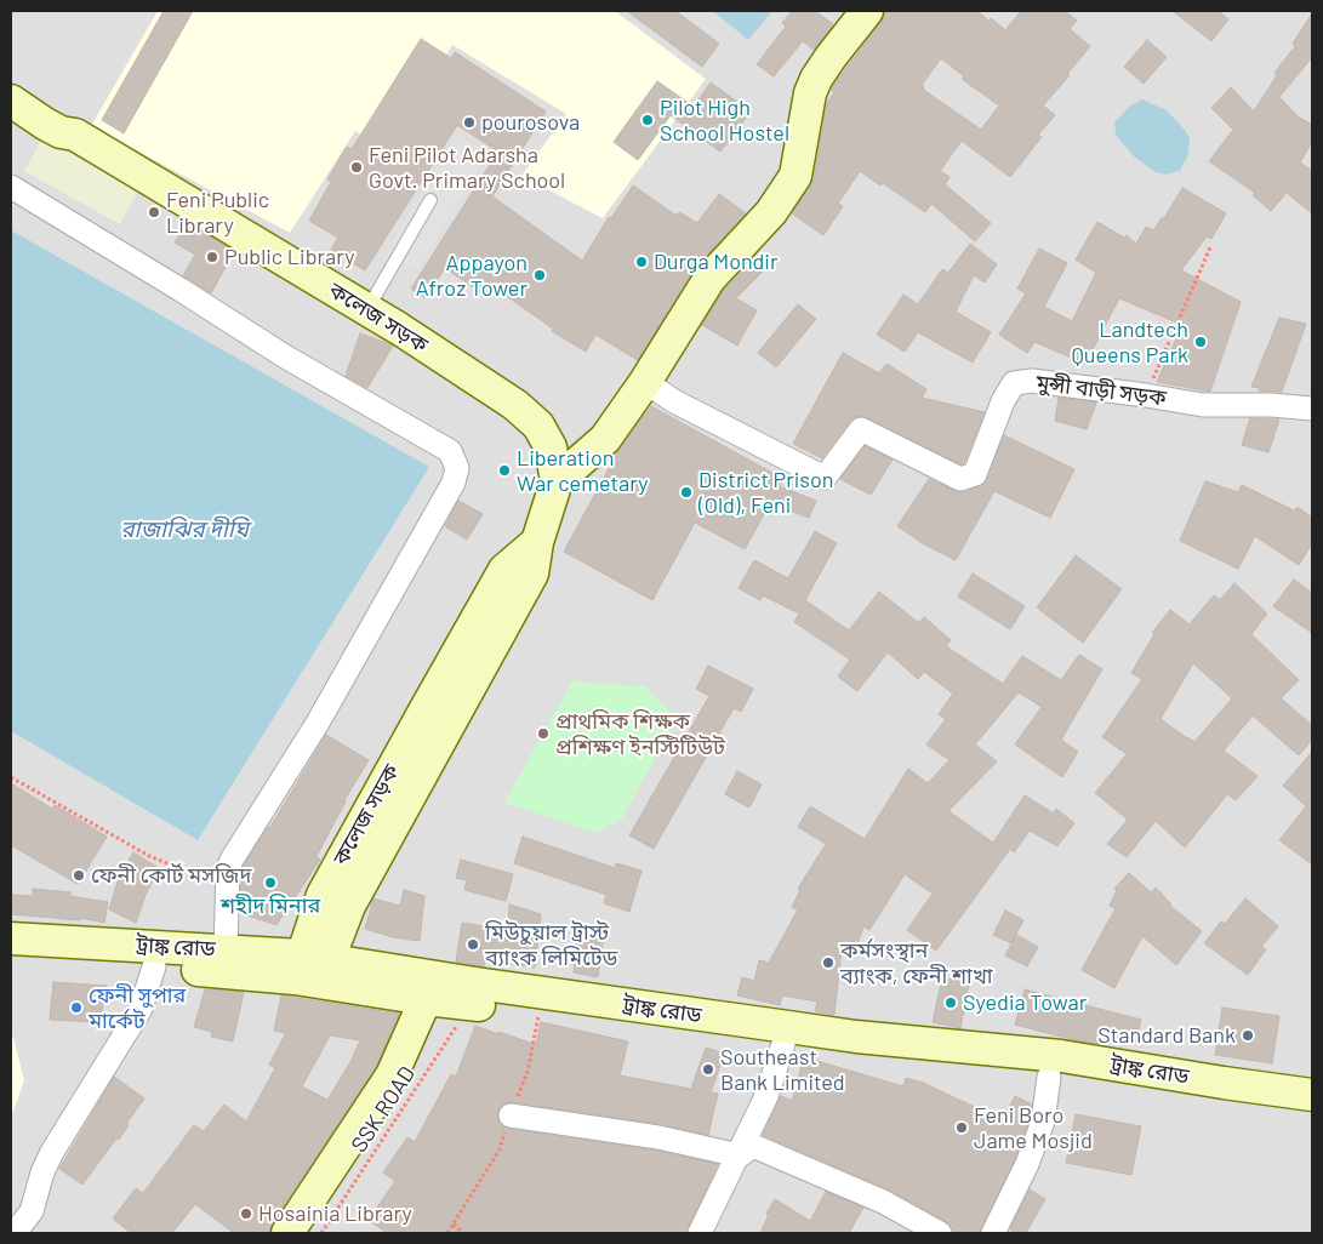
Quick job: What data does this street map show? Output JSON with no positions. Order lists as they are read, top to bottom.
{
  "streets": {
    "main road": ["কলেজ সড়ক", "ট্রাঙ্ক রোড"],
    "street": ["মুন্সী বাড়ী সড়ক"],
    "path": ["SSK ROAD"]
  },
  "crossings": [
    ["কলেজ সড়ক", "ট্রাঙ্ক রোড"],
    ["ট্রাঙ্ক রোড", "SSK ROAD"]
  ],
  "water": ["রাজাঝির দীঘি"],
  "places": [
    "Pilot High School Hostel",
    "pourosova",
    "Feni Pilot Adarsha Govt. Primary School",
    "Feni Public Library",
    "Public Library",
    "Durga Mondir",
    "Appayon Afroz Tower",
    "Landtech Queens Park",
    "Liberation War cemetary",
    "District Prison (Old), Feni",
    "প্রাথমিক শিক্ষক প্রশিক্ষণ ইনস্টিটিউট",
    "ফেনী কোর্ট মসজিদ",
    "শহীদ মিনার",
    "মিউচুয়াল ট্রাস্ট ব্যাংক লিমিটেড",
    "কর্মসংস্থান ব্যাংক, ফেনী শাখা",
    "Syedia Towar",
    "ফেনী সুপার মার্কেট",
    "Standard Bank",
    "Southeast Bank Limited",
    "Feni Boro Jame Mosjid",
    "Hosainia Library"
  ]
}
